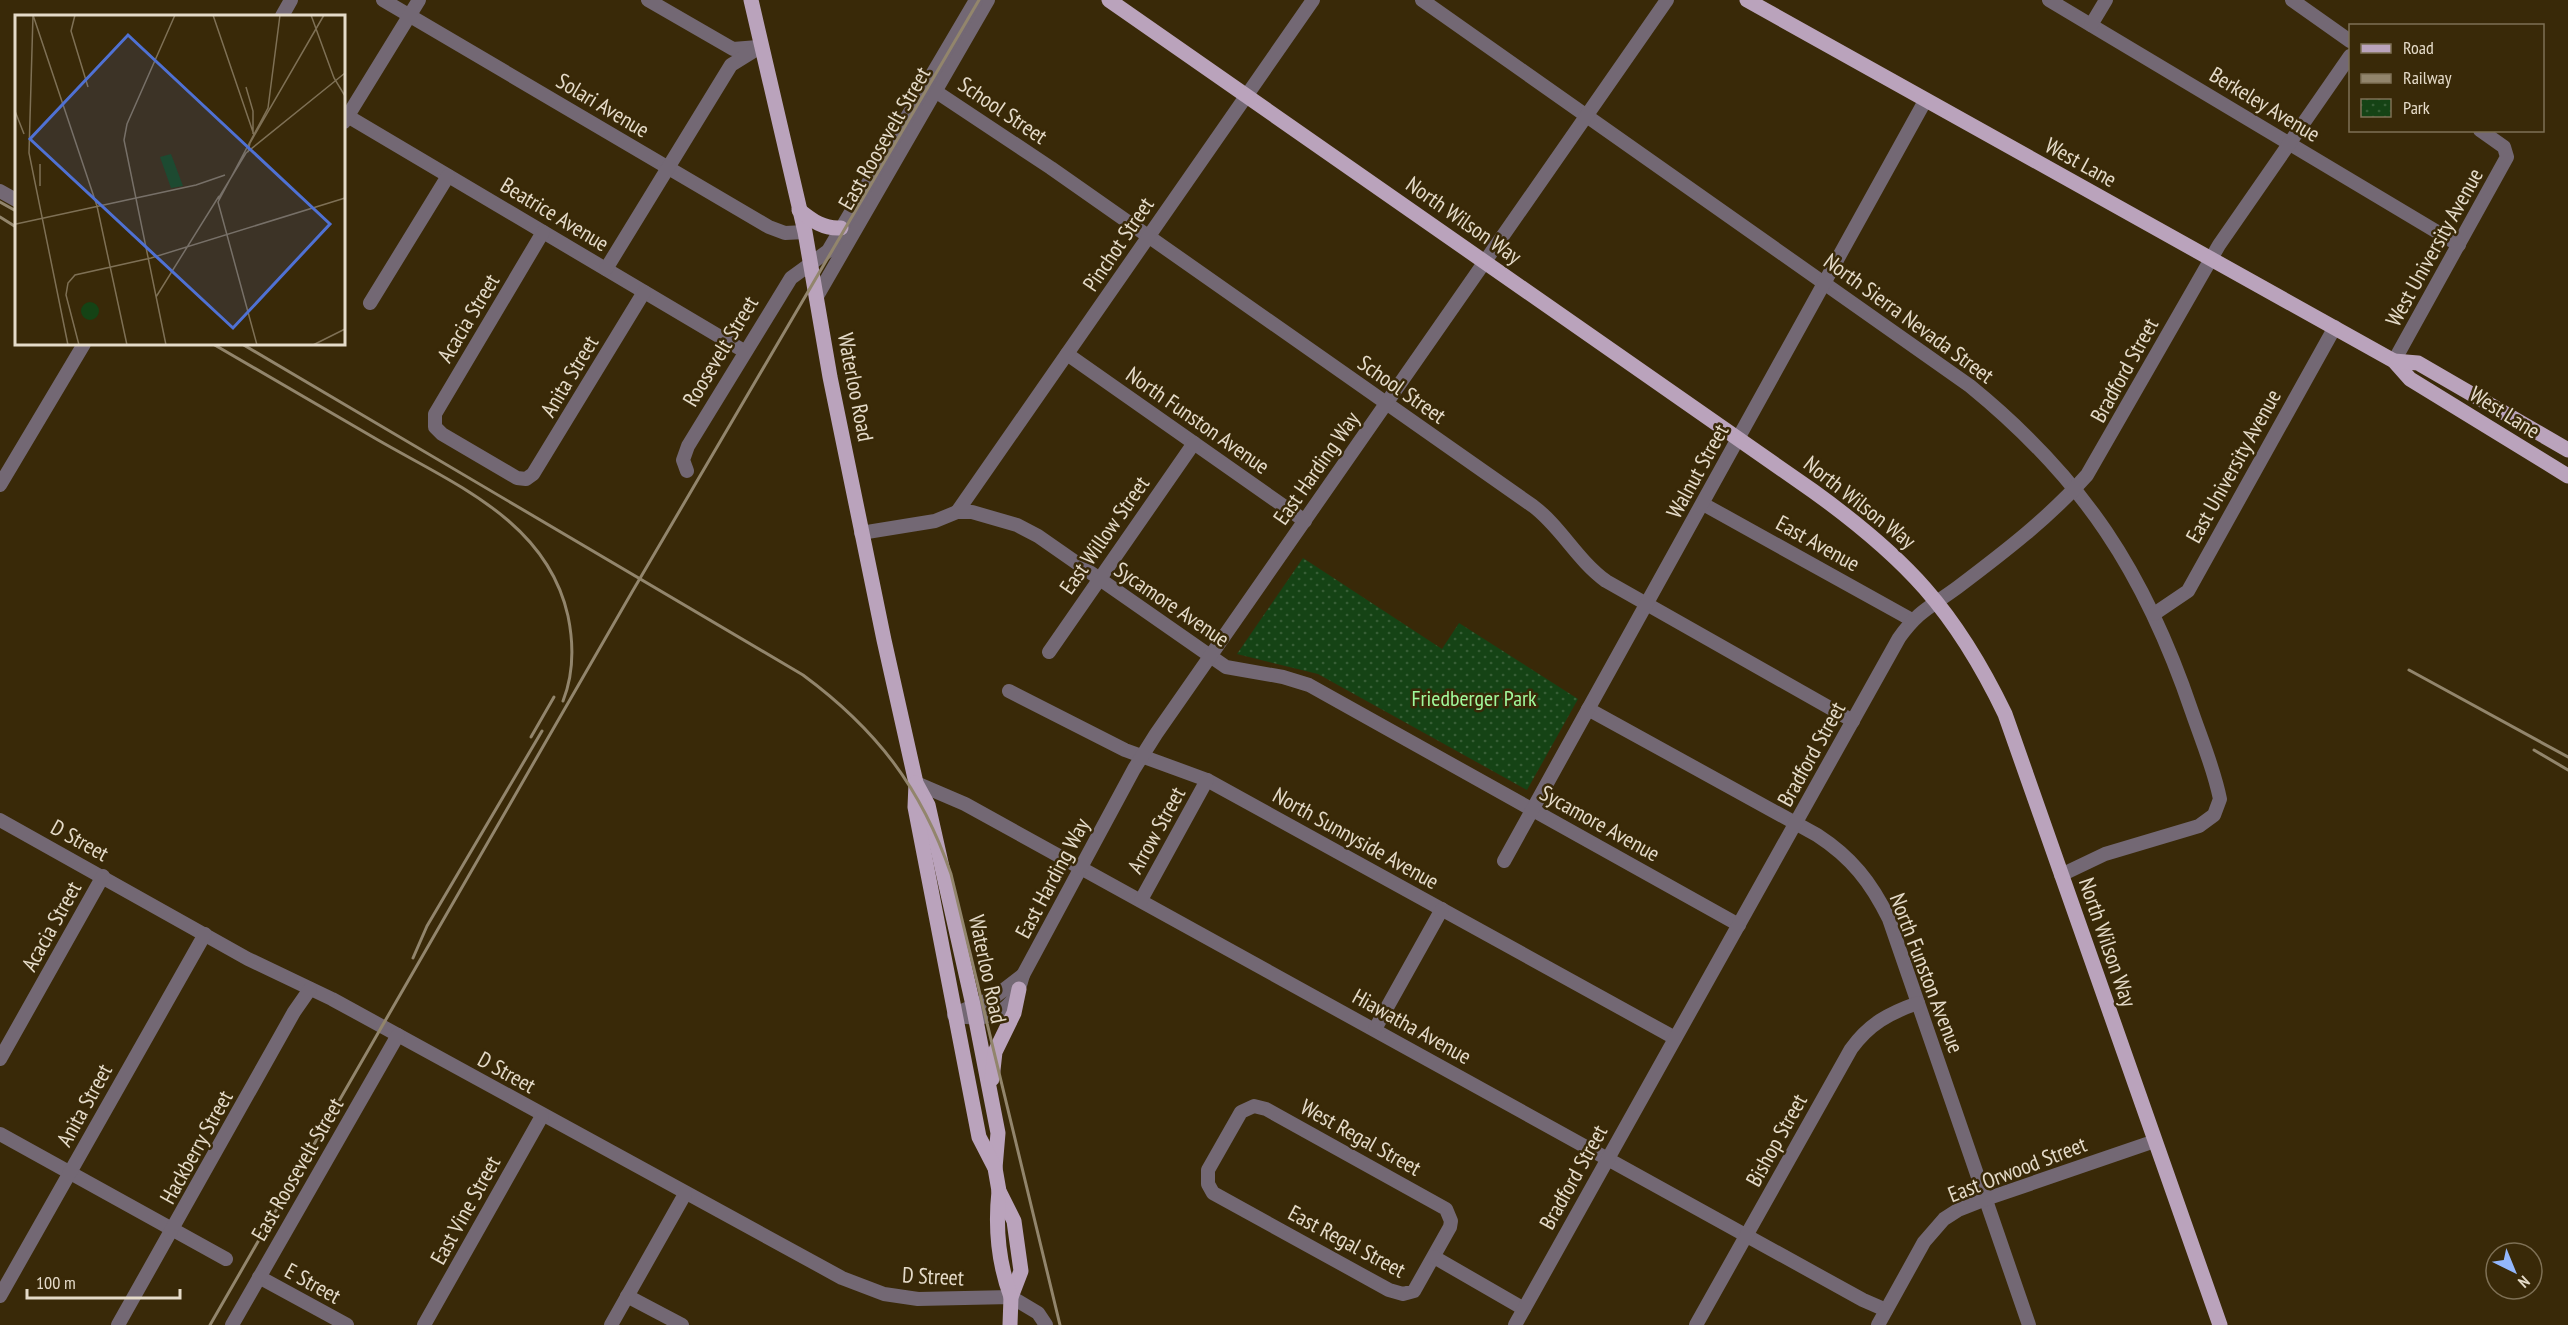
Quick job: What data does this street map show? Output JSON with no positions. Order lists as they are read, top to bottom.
{
  "streets": {
    "main road": ["West Lane", "North Wilson Way", "Waterloo Road"],
    "street": [
      "Berkeley Avenue",
      "Solari Avenue",
      "School Street",
      "East Roosevelt Street",
      "Beatrice Avenue",
      "Pinchot Street",
      "West University Avenue",
      "Acacia Street",
      "North Sierra Nevada Street",
      "Roosevelt Street",
      "Bradford Street",
      "Anita Street",
      "North Funston Avenue",
      "East University Avenue",
      "East Harding Way",
      "Walnut Street",
      "East Willow Street",
      "East Avenue",
      "Sycamore Avenue",
      "Arrow Street",
      "North Sunnyside Avenue",
      "D Street",
      "Hiawatha Avenue",
      "West Regal Street",
      "Bishop Street",
      "Hackberry Street",
      "East Orwood Street",
      "East Vine Street",
      "East Regal Street",
      "E Street"
    ]
  },
  "crossings": [
    ["Berkeley Avenue", "West University Avenue"],
    ["Berkeley Avenue", "Bradford Street"],
    ["Solari Avenue", "Waterloo Road"],
    ["School Street", "East Roosevelt Street"],
    ["School Street", "Pinchot Street"],
    ["School Street", "Bradford Street"],
    ["School Street", "East Harding Way"],
    ["School Street", "Walnut Street"],
    ["East Roosevelt Street", "Roosevelt Street"],
    ["East Roosevelt Street", "Waterloo Road"],
    ["East Roosevelt Street", "D Street"],
    ["East Roosevelt Street", "E Street"],
    ["West Lane", "West University Avenue"],
    ["West Lane", "Bradford Street"],
    ["West Lane", "East University Avenue"],
    ["West Lane", "Walnut Street"],
    ["Beatrice Avenue", "Acacia Street"],
    ["Beatrice Avenue", "Roosevelt Street"],
    ["Beatrice Avenue", "Anita Street"],
    ["North Wilson Way", "Pinchot Street"],
    ["North Wilson Way", "North Sierra Nevada Street"],
    ["North Wilson Way", "Bradford Street"],
    ["North Wilson Way", "East Harding Way"],
    ["North Wilson Way", "Walnut Street"],
    ["North Wilson Way", "East Orwood Street"],
    ["Pinchot Street", "North Funston Avenue"],
    ["Pinchot Street", "Sycamore Avenue"],
    ["Acacia Street", "Anita Street"],
    ["Acacia Street", "D Street"],
    ["North Sierra Nevada Street", "Bradford Street"],
    ["North Sierra Nevada Street", "East University Avenue"],
    ["North Sierra Nevada Street", "East Harding Way"],
    ["North Sierra Nevada Street", "Walnut Street"],
    ["Roosevelt Street", "Waterloo Road"],
    ["Bradford Street", "North Funston Avenue"],
    ["Bradford Street", "East Avenue"],
    ["Bradford Street", "Sycamore Avenue"],
    ["Bradford Street", "North Sunnyside Avenue"],
    ["Bradford Street", "Hiawatha Avenue"],
    ["Bradford Street", "East Regal Street"],
    ["Anita Street", "D Street"],
    ["Waterloo Road", "East Harding Way"],
    ["Waterloo Road", "Sycamore Avenue"],
    ["Waterloo Road", "D Street"],
    ["Waterloo Road", "Hiawatha Avenue"],
    ["North Funston Avenue", "East Harding Way"],
    ["North Funston Avenue", "Walnut Street"],
    ["North Funston Avenue", "East Willow Street"],
    ["North Funston Avenue", "Bishop Street"],
    ["North Funston Avenue", "East Orwood Street"],
    ["East Harding Way", "Sycamore Avenue"],
    ["East Harding Way", "North Sunnyside Avenue"],
    ["East Harding Way", "Hiawatha Avenue"],
    ["Walnut Street", "East Avenue"],
    ["Walnut Street", "Sycamore Avenue"],
    ["East Willow Street", "Sycamore Avenue"],
    ["Arrow Street", "North Sunnyside Avenue"],
    ["Arrow Street", "Hiawatha Avenue"],
    ["D Street", "Hackberry Street"],
    ["D Street", "East Vine Street"],
    ["Hiawatha Avenue", "Bishop Street"],
    ["Hiawatha Avenue", "East Orwood Street"],
    ["West Regal Street", "East Regal Street"]
  ],
  "parks": ["Friedberger Park"],
  "legend": ["Road", "Railway", "Park"],
  "scale_bar": "100 m",
  "north": "bottom right"
}
